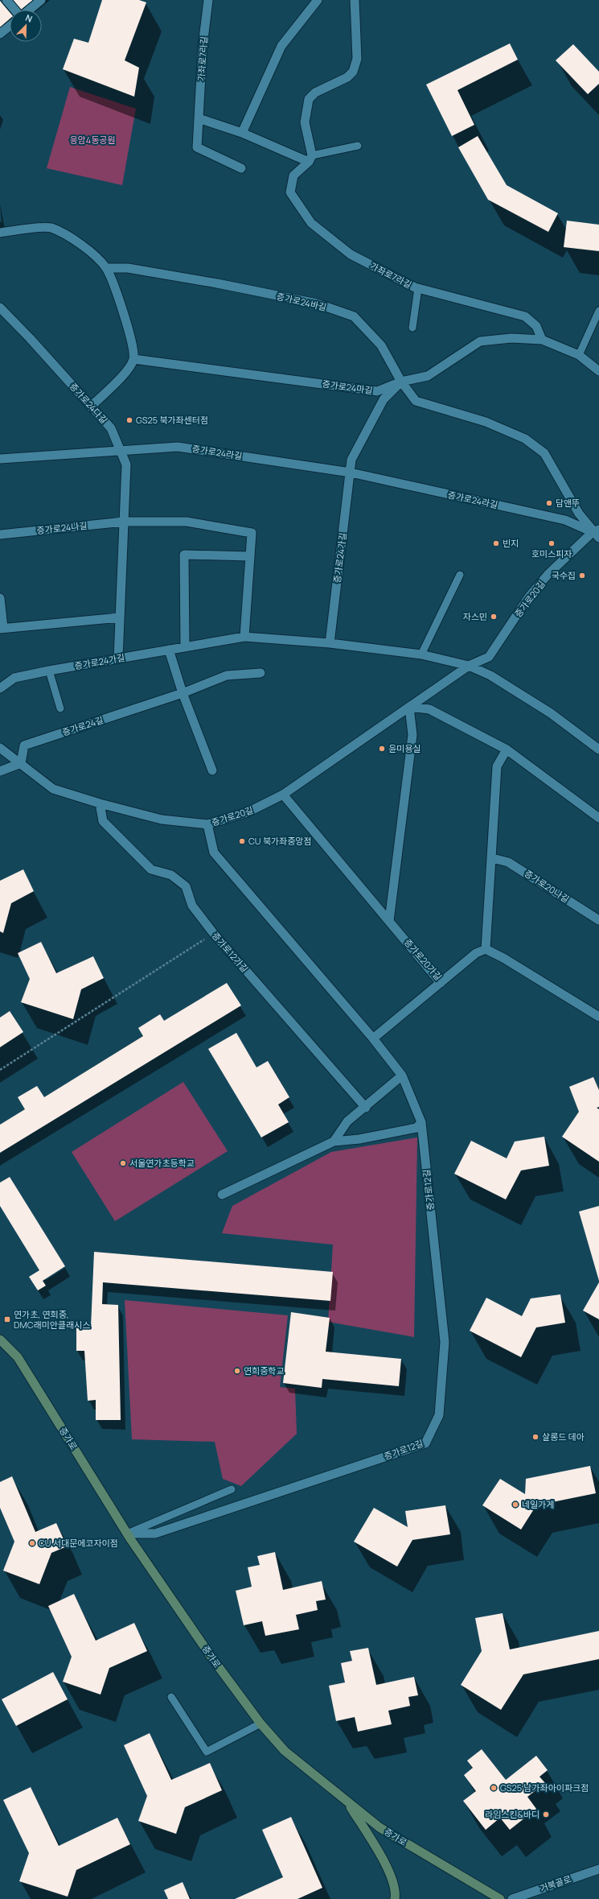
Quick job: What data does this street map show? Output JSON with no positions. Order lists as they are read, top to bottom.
{
  "streets": {
    "main road": ["증가로"],
    "street": [
      "가좌로7라길",
      "증가로24바길",
      "증가로24마길",
      "증가로24다길",
      "증가로24라길",
      "증가로24나길",
      "증가로24가길",
      "증가로20길",
      "증가로24길",
      "증가로20나길",
      "증가로12가길",
      "증가로20가길",
      "증가로12길",
      "거북골로"
    ]
  },
  "crossings": [
    ["증가로24바길", "증가로24마길"],
    ["증가로24다길", "증가로24라길"],
    ["증가로24다길", "증가로24나길"],
    ["증가로24다길", "증가로24가길"],
    ["증가로24라길", "증가로24가길"],
    ["증가로24라길", "증가로20길"],
    ["증가로24가길", "증가로20길"],
    ["증가로20길", "증가로24길"],
    ["증가로20길", "증가로12가길"],
    ["증가로20길", "증가로20가길"],
    ["증가로12길", "증가로"]
  ],
  "parks": ["응암4동공원"],
  "places": {
    "other": [
      "GS25 북가좌센터점",
      "담앤뚜",
      "빈지",
      "호미스피자",
      "국수집",
      "자스민",
      "윤미용실",
      "CU 북가좌중앙점",
      "서울연가초등학교",
      "연희중학교",
      "살롱드 데아",
      "네일가게",
      "CU 서대문에코자이점",
      "GS25 남가좌아이파크점",
      "라임스킨&바디"
    ],
    "transit": ["연가초, 연희중, DMC래미안클래시스"]
  },
  "north": "top right"
}
